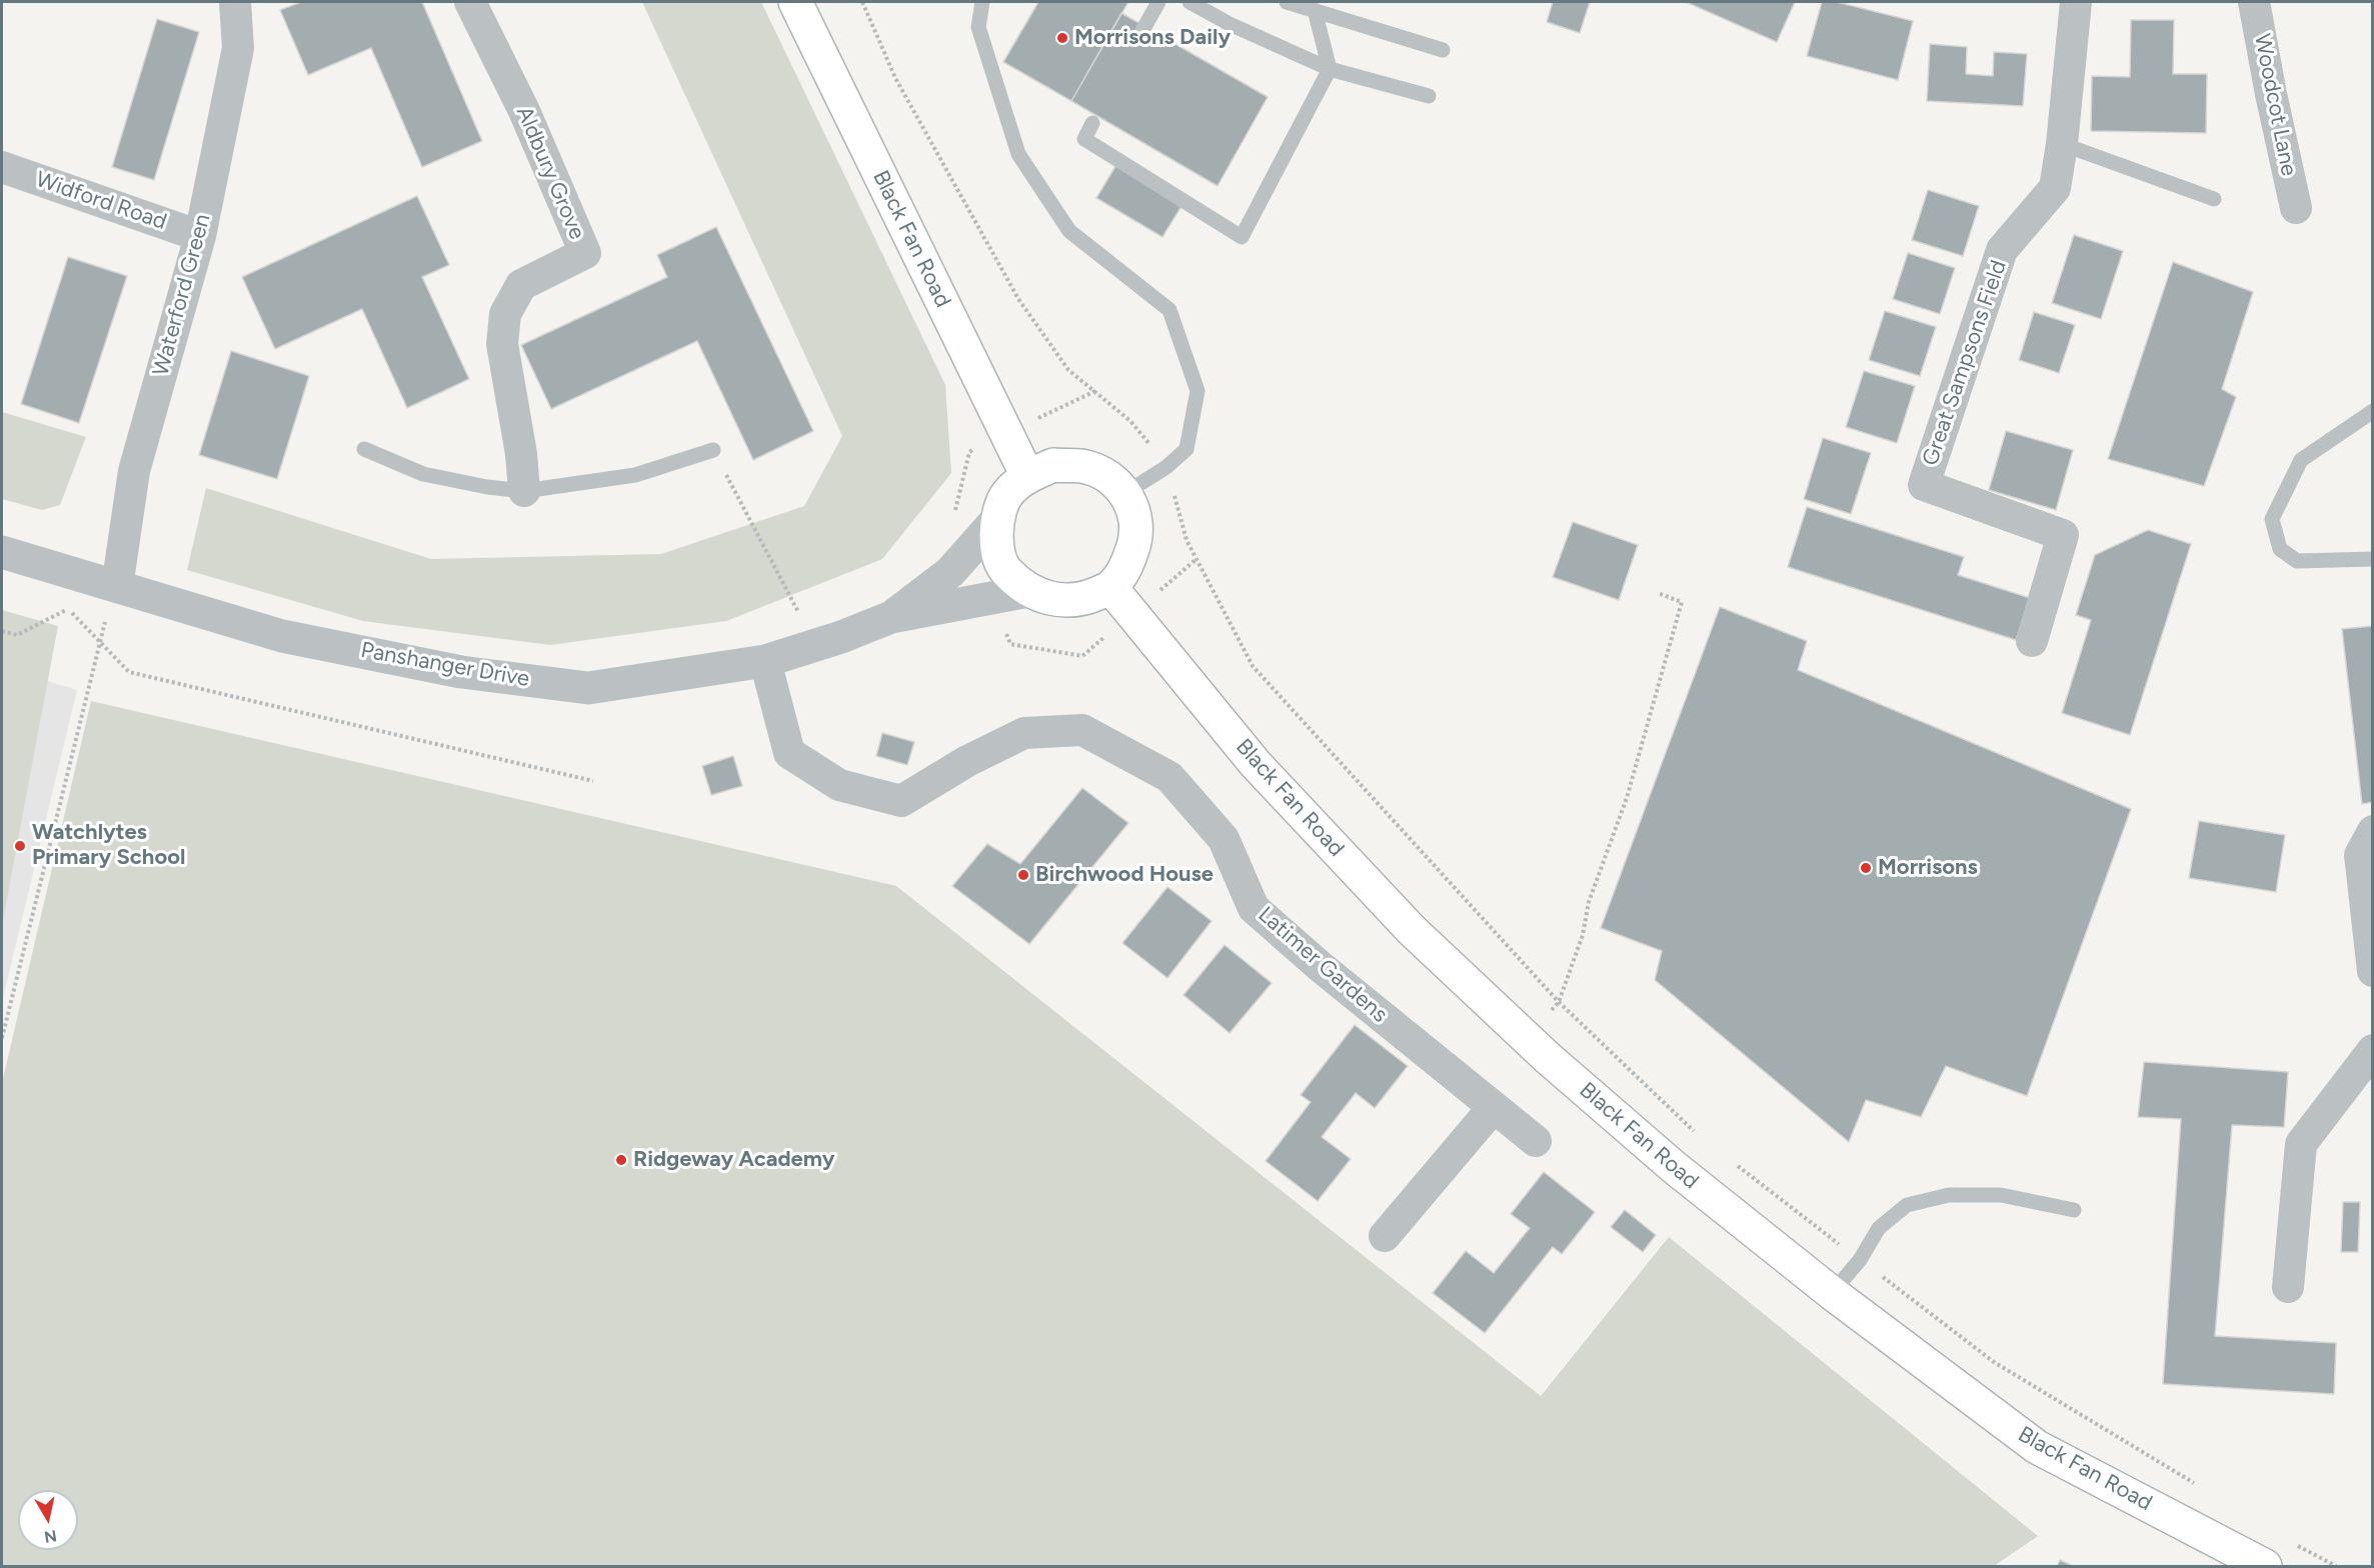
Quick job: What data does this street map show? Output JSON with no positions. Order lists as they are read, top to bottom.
{
  "streets": {
    "main road": ["Black Fan Road"],
    "street": [
      "Woodcot Lane",
      "Aldbury Grove",
      "Widford Road",
      "Waterford Green",
      "Great Sampsons Field",
      "Panshanger Drive",
      "Latimer Gardens"
    ]
  },
  "crossings": [
    ["Widford Road", "Waterford Green"],
    ["Black Fan Road", "Panshanger Drive"],
    ["Waterford Green", "Panshanger Drive"],
    ["Panshanger Drive", "Latimer Gardens"]
  ],
  "places": [
    "Morrisons Daily",
    "Watchlytes Primary School",
    "Morrisons",
    "Birchwood House",
    "Ridgeway Academy"
  ],
  "north": "bottom"
}
